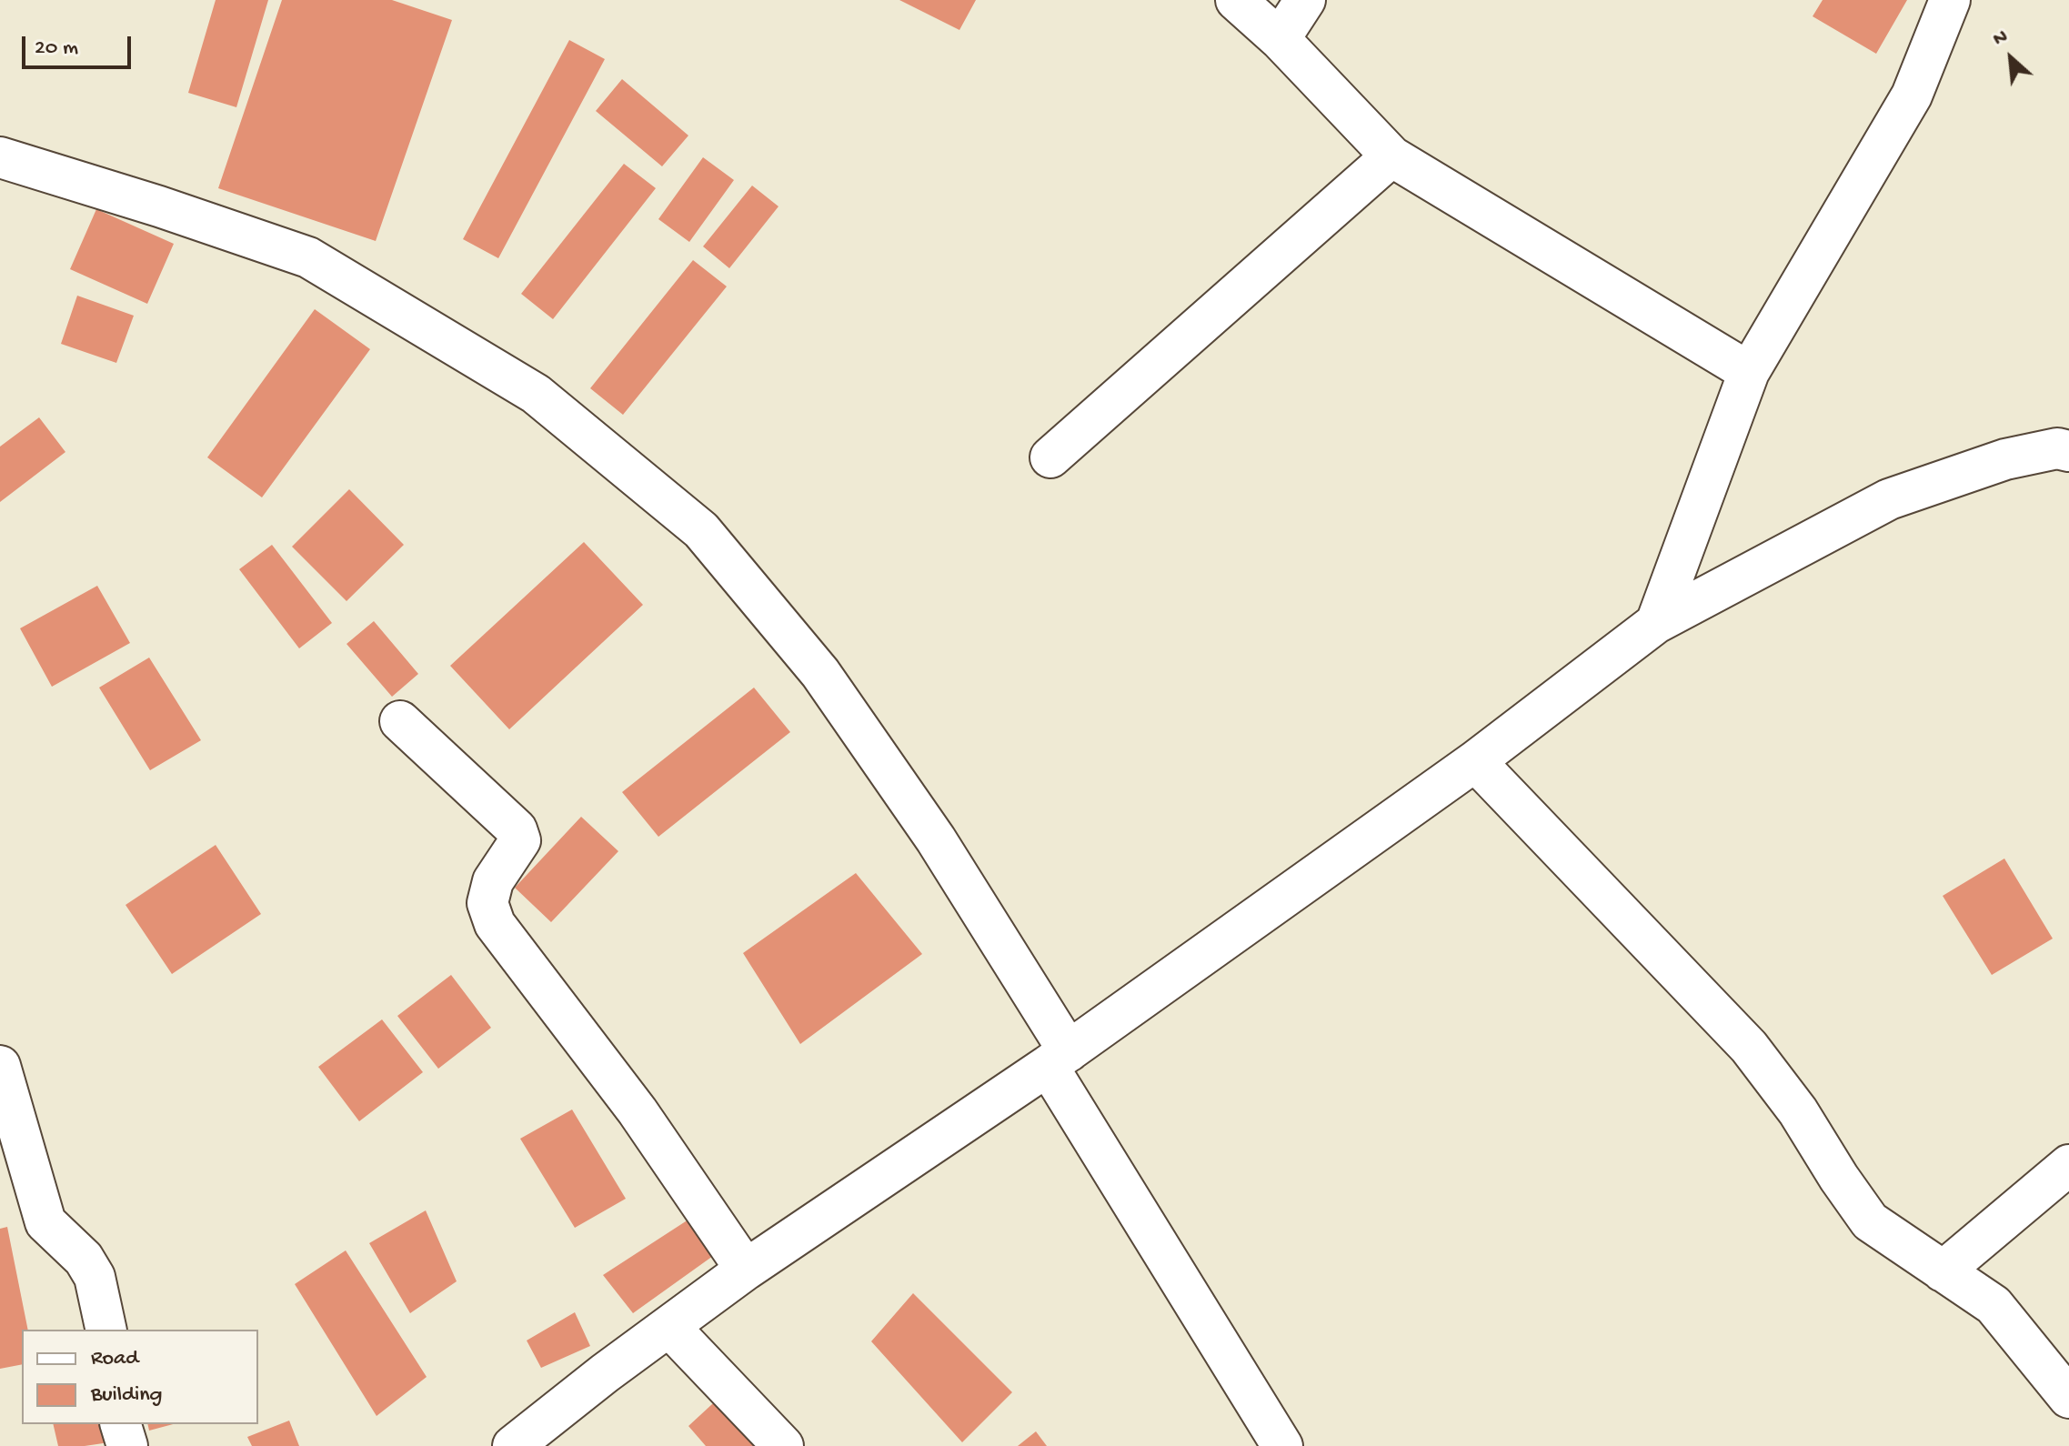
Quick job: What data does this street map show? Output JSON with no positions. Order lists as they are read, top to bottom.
{
  "legend": ["Road", "Building"],
  "scale_bar": "20 m",
  "north": "top left"
}
